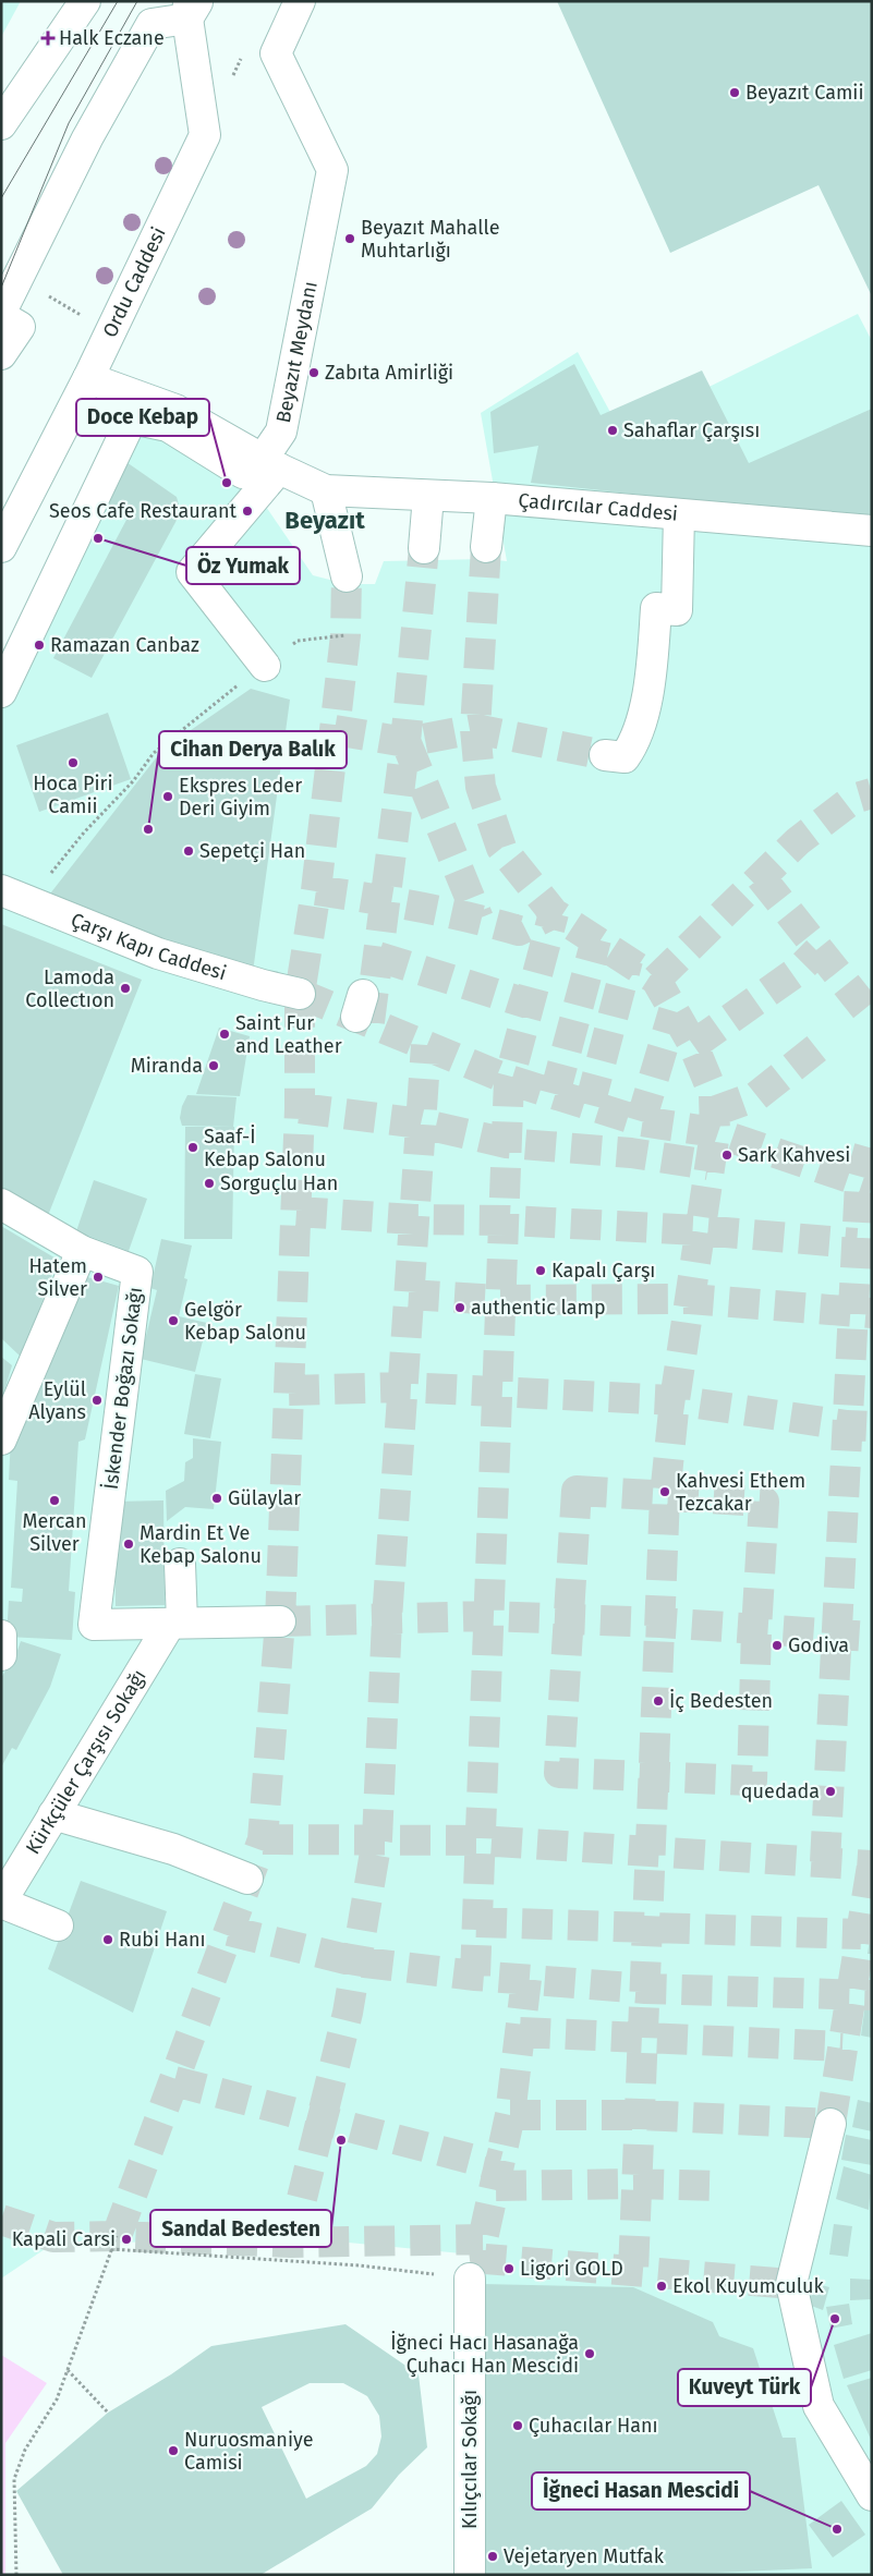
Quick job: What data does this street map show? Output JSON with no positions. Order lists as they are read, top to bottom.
{
  "streets": {
    "street": [
      "Ordu Caddesi",
      "Beyazıt Meydanı",
      "Çadırcılar Caddesi",
      "Çarşı Kapı Caddesi",
      "İskender Boğazı Sokağı",
      "Kürkçüler Çarşısı Sokağı",
      "Kılıçcılar Sokağı"
    ]
  },
  "crossings": [
    ["İskender Boğazı Sokağı", "Kürkçüler Çarşısı Sokağı"]
  ],
  "districts": ["Beyazıt"],
  "places": {
    "health": ["Halk Eczane"],
    "other": [
      "Beyazıt Camii",
      "Beyazıt Mahalle Muhtarlığı",
      "Zabıta Amirliği",
      "Sahaflar Çarşısı",
      "Doce Kebap",
      "Seos Cafe Restaurant",
      "Öz Yumak",
      "Ramazan Canbaz",
      "Hoca Piri Camii",
      "Ekspres Leder Deri Giyim",
      "Cihan Derya Balık",
      "Sepetçi Han",
      "Lamoda Collectıon",
      "Saint Fur and Leather",
      "Miranda",
      "Saaf-İ Kebap Salonu",
      "Sark Kahvesi",
      "Sorguçlu Han",
      "Kapalı Çarşı",
      "Hatem Silver",
      "authentic lamp",
      "Gelgör Kebap Salonu",
      "Eylül Alyans",
      "Kahvesi Ethem Tezcakar",
      "Gülaylar",
      "Mercan Silver",
      "Mardin Et Ve Kebap Salonu",
      "Godiva",
      "İç Bedesten",
      "quedada",
      "Rubi Hanı",
      "Sandal Bedesten",
      "Kapali Carsi",
      "Ligori GOLD",
      "Ekol Kuyumculuk",
      "Kuveyt Türk",
      "İğneci Hacı Hasanağa Çuhacı Han Mescidi",
      "Çuhacılar Hanı",
      "Nuruosmaniye Camisi",
      "İğneci Hasan Mescidi",
      "Vejetaryen Mutfak"
    ]
  }
}
